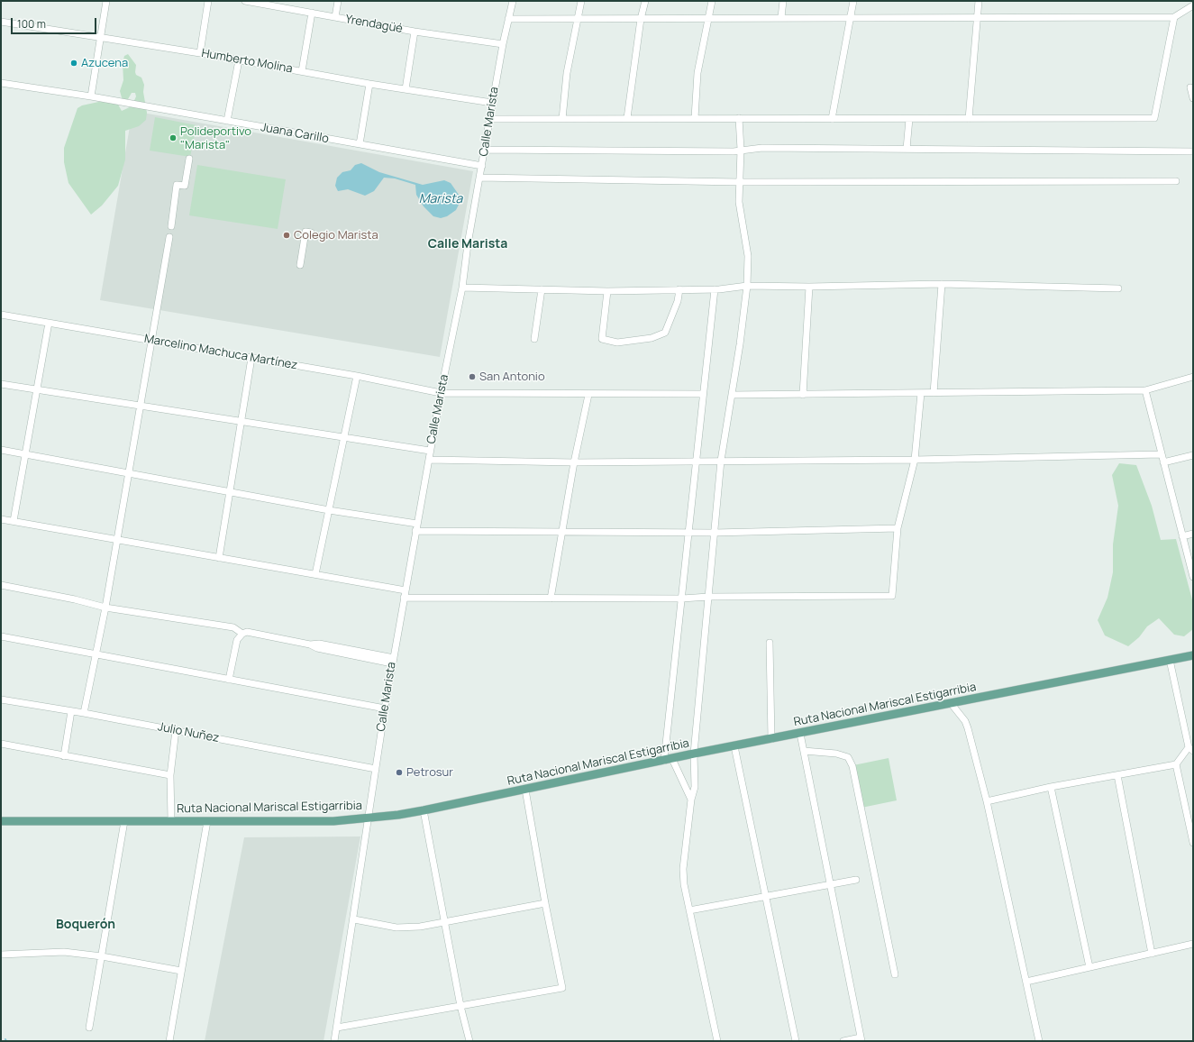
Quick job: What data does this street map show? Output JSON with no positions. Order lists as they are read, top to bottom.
{
  "streets": {
    "main road": ["Ruta Nacional Mariscal Estigarribia"],
    "street": [
      "Yrendagüé",
      "Humberto Molina",
      "Calle Marista",
      "Juana Carillo",
      "Marcelino Machuca Martínez",
      "Julio Nuñez"
    ]
  },
  "crossings": [
    ["Yrendagüé", "Calle Marista"],
    ["Humberto Molina", "Calle Marista"],
    ["Calle Marista", "Juana Carillo"],
    ["Calle Marista", "Marcelino Machuca Martínez"],
    ["Calle Marista", "Ruta Nacional Mariscal Estigarribia"],
    ["Calle Marista", "Julio Nuñez"]
  ],
  "districts": ["Calle Marista", "Boquerón"],
  "water": ["Marista"],
  "places": [
    "Azucena",
    "Polideportivo \"Marista\"",
    "Colegio Marista",
    "San Antonio",
    "Petrosur"
  ],
  "scale_bar": "100 m"
}
